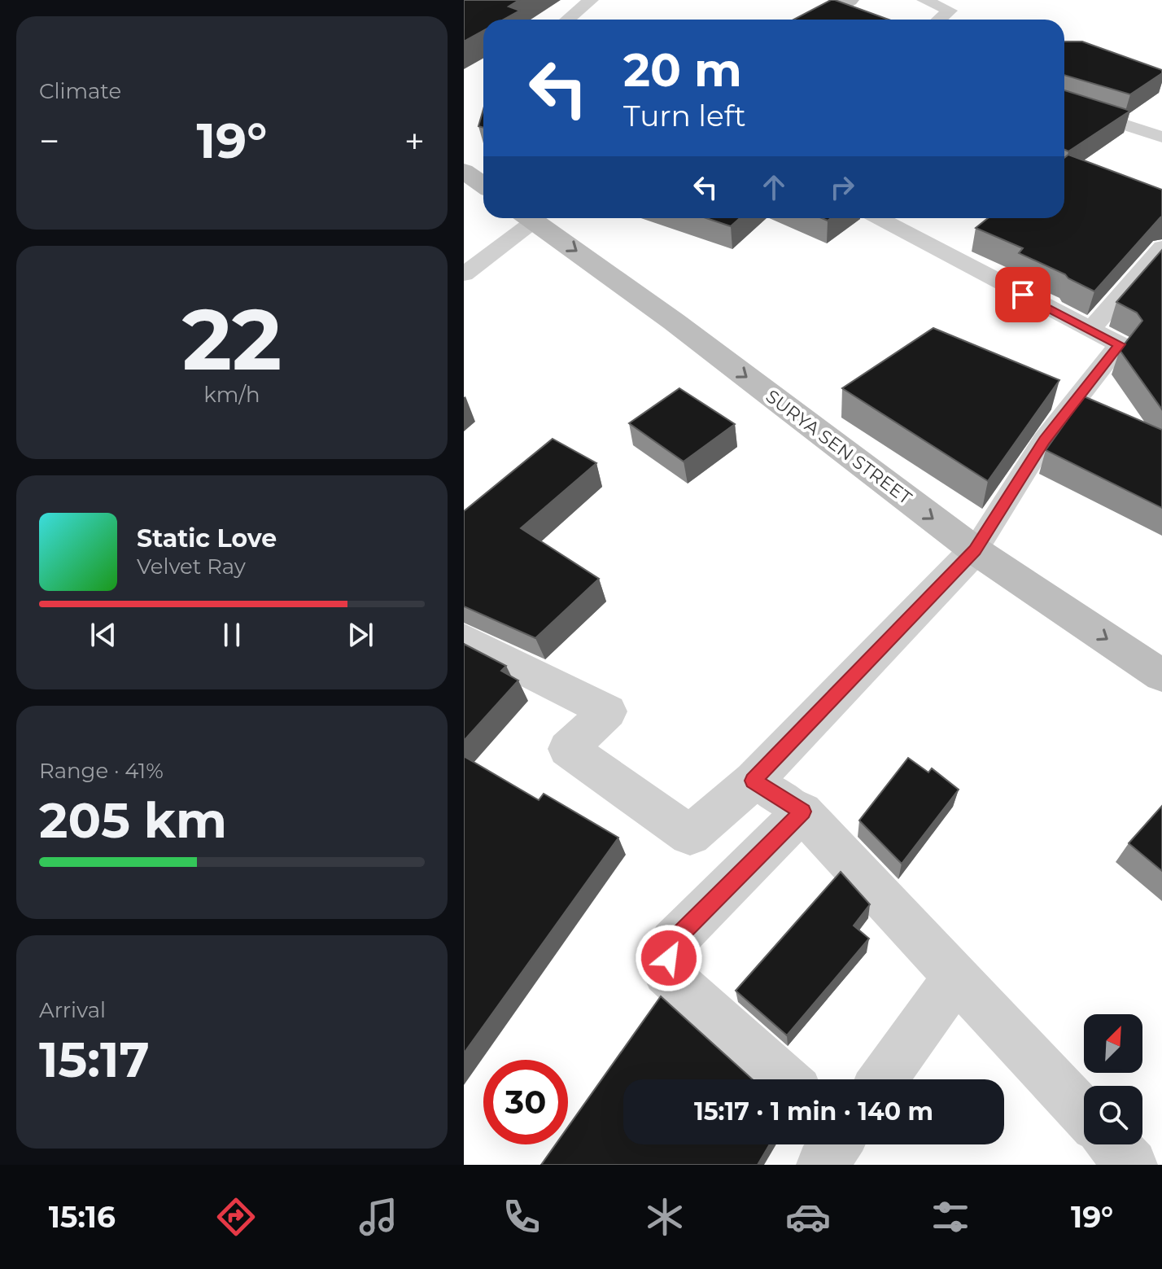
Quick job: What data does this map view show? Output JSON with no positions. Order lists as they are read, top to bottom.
{
  "streets": {
    "main road": ["SURYA SEN STREET"]
  },
  "one_way": ["SURYA SEN STREET"],
  "north": "top right",
  "page": {
    "tile": [
      "Climate",
      ["22", "km/h"],
      ["Range · 41%", "205 km"],
      ["Arrival", "15:17"]
    ],
    "turn": ["20 m", "Turn left"],
    "heat": ["−", "19°", "+"],
    "song": ["Static Love", "Velvet Ray"],
    "limit": "30",
    "trip": "15:17 · 1 min · 140 m",
    "tabs": ["15:16", "19°"]
  }
}
